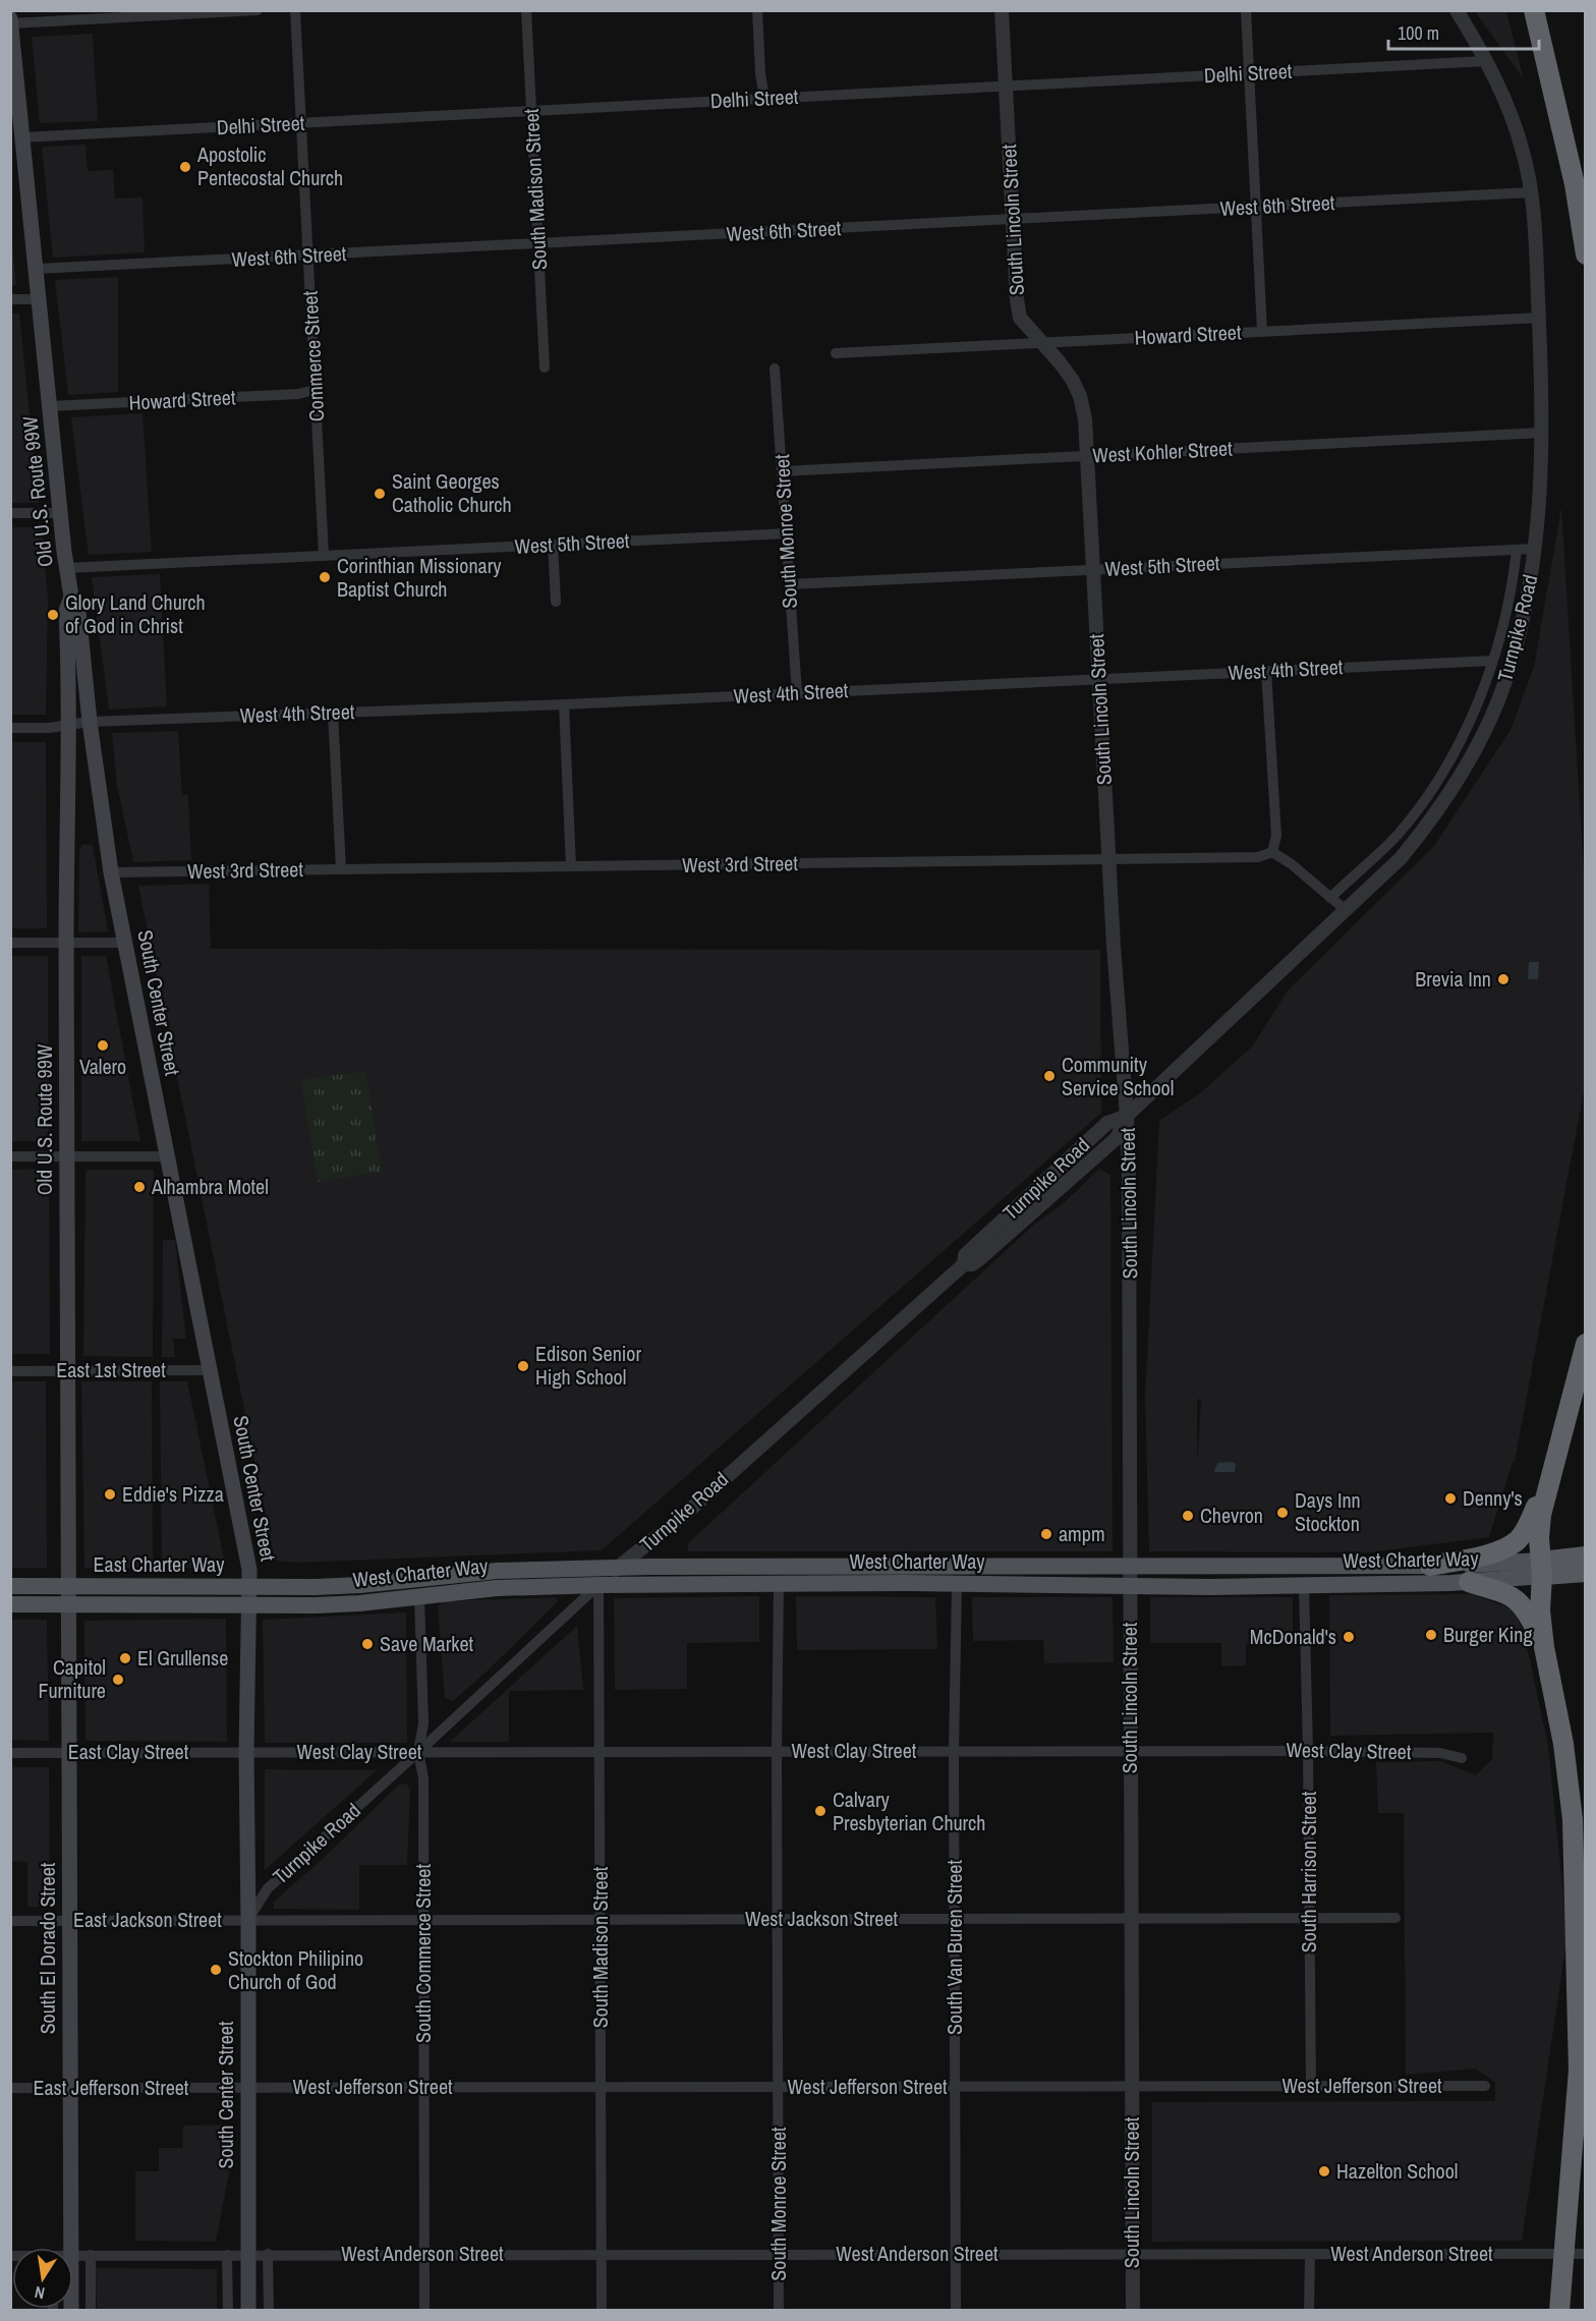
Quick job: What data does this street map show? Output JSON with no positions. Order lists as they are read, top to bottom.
{
  "streets": {
    "highway": ["West Charter Way"],
    "main road": [
      "Old U.S. Route 99W",
      "South Center Street",
      "East Charter Way",
      "South El Dorado Street"
    ],
    "street": [
      "Delhi Street",
      "South Madison Street",
      "West 6th Street",
      "South Lincoln Street",
      "Howard Street",
      "Commerce Street",
      "West Kohler Street",
      "South Monroe Street",
      "West 5th Street",
      "Turnpike Road",
      "West 4th Street",
      "West 3rd Street",
      "East 1st Street",
      "West Clay Street",
      "East Clay Street",
      "South Harrison Street",
      "West Jackson Street",
      "East Jackson Street",
      "South Van Buren Street",
      "South Commerce Street",
      "West Jefferson Street",
      "East Jefferson Street",
      "West Anderson Street"
    ]
  },
  "crossings": [
    ["Delhi Street", "South Madison Street"],
    ["Delhi Street", "South Lincoln Street"],
    ["Delhi Street", "Commerce Street"],
    ["Delhi Street", "Old U.S. Route 99W"],
    ["Delhi Street", "Turnpike Road"],
    ["South Madison Street", "West 6th Street"],
    ["South Madison Street", "Turnpike Road"],
    ["South Madison Street", "West Charter Way"],
    ["South Madison Street", "West Clay Street"],
    ["South Madison Street", "West Jackson Street"],
    ["South Madison Street", "West Jefferson Street"],
    ["South Madison Street", "West Anderson Street"],
    ["West 6th Street", "South Lincoln Street"],
    ["West 6th Street", "Commerce Street"],
    ["West 6th Street", "Old U.S. Route 99W"],
    ["West 6th Street", "Turnpike Road"],
    ["South Lincoln Street", "Howard Street"],
    ["South Lincoln Street", "West Kohler Street"],
    ["South Lincoln Street", "West 5th Street"],
    ["South Lincoln Street", "Turnpike Road"],
    ["South Lincoln Street", "West 4th Street"],
    ["South Lincoln Street", "West 3rd Street"],
    ["South Lincoln Street", "West Charter Way"],
    ["South Lincoln Street", "West Clay Street"],
    ["South Lincoln Street", "West Jackson Street"],
    ["South Lincoln Street", "West Jefferson Street"],
    ["South Lincoln Street", "West Anderson Street"],
    ["Howard Street", "Commerce Street"],
    ["Howard Street", "Old U.S. Route 99W"],
    ["Howard Street", "Turnpike Road"],
    ["Commerce Street", "West 5th Street"],
    ["West Kohler Street", "South Monroe Street"],
    ["West Kohler Street", "Turnpike Road"],
    ["Old U.S. Route 99W", "West 5th Street"],
    ["Old U.S. Route 99W", "West 4th Street"],
    ["Old U.S. Route 99W", "South Center Street"],
    ["Old U.S. Route 99W", "East 1st Street"],
    ["Old U.S. Route 99W", "East Charter Way"],
    ["Old U.S. Route 99W", "South El Dorado Street"],
    ["South Monroe Street", "West 5th Street"],
    ["South Monroe Street", "West 4th Street"],
    ["South Monroe Street", "West Charter Way"],
    ["South Monroe Street", "West Clay Street"],
    ["South Monroe Street", "West Jackson Street"],
    ["South Monroe Street", "West Jefferson Street"],
    ["South Monroe Street", "West Anderson Street"],
    ["West 5th Street", "Turnpike Road"],
    ["Turnpike Road", "South Center Street"],
    ["Turnpike Road", "West Charter Way"],
    ["Turnpike Road", "West Clay Street"],
    ["Turnpike Road", "West Jackson Street"],
    ["Turnpike Road", "East Jackson Street"],
    ["Turnpike Road", "South Commerce Street"],
    ["West 4th Street", "South Center Street"],
    ["West 3rd Street", "South Center Street"],
    ["South Center Street", "East 1st Street"],
    ["South Center Street", "West Charter Way"],
    ["South Center Street", "East Charter Way"],
    ["South Center Street", "West Clay Street"],
    ["South Center Street", "East Clay Street"],
    ["South Center Street", "West Jackson Street"],
    ["South Center Street", "East Jackson Street"],
    ["South Center Street", "West Jefferson Street"],
    ["South Center Street", "East Jefferson Street"],
    ["South Center Street", "West Anderson Street"],
    ["West Charter Way", "East Charter Way"],
    ["West Charter Way", "South Harrison Street"],
    ["West Charter Way", "South Van Buren Street"],
    ["West Charter Way", "South Commerce Street"],
    ["East Charter Way", "South El Dorado Street"],
    ["West Clay Street", "East Clay Street"],
    ["West Clay Street", "South Harrison Street"],
    ["West Clay Street", "South Van Buren Street"],
    ["West Clay Street", "South Commerce Street"],
    ["East Clay Street", "South El Dorado Street"],
    ["South Harrison Street", "West Jackson Street"],
    ["South Harrison Street", "West Jefferson Street"],
    ["West Jackson Street", "East Jackson Street"],
    ["West Jackson Street", "South Van Buren Street"],
    ["West Jackson Street", "South Commerce Street"],
    ["East Jackson Street", "South El Dorado Street"],
    ["South Van Buren Street", "West Jefferson Street"],
    ["South Van Buren Street", "West Anderson Street"],
    ["South El Dorado Street", "East Jefferson Street"],
    ["South Commerce Street", "West Jefferson Street"],
    ["South Commerce Street", "West Anderson Street"],
    ["West Jefferson Street", "East Jefferson Street"]
  ],
  "places": [
    "Apostolic Pentecostal Church",
    "Saint Georges Catholic Church",
    "Corinthian Missionary Baptist Church",
    "Glory Land Church of God in Christ",
    "Brevia Inn",
    "Valero",
    "Community Service School",
    "Alhambra Motel",
    "Edison Senior High School",
    "Eddie's Pizza",
    "Denny's",
    "Days Inn Stockton",
    "Chevron",
    "ampm",
    "Burger King",
    "McDonald's",
    "Save Market",
    "El Grullense",
    "Capitol Furniture",
    "Calvary Presbyterian Church",
    "Stockton Philipino Church of God",
    "Hazelton School"
  ],
  "scale_bar": "100 m",
  "north": "bottom"
}
